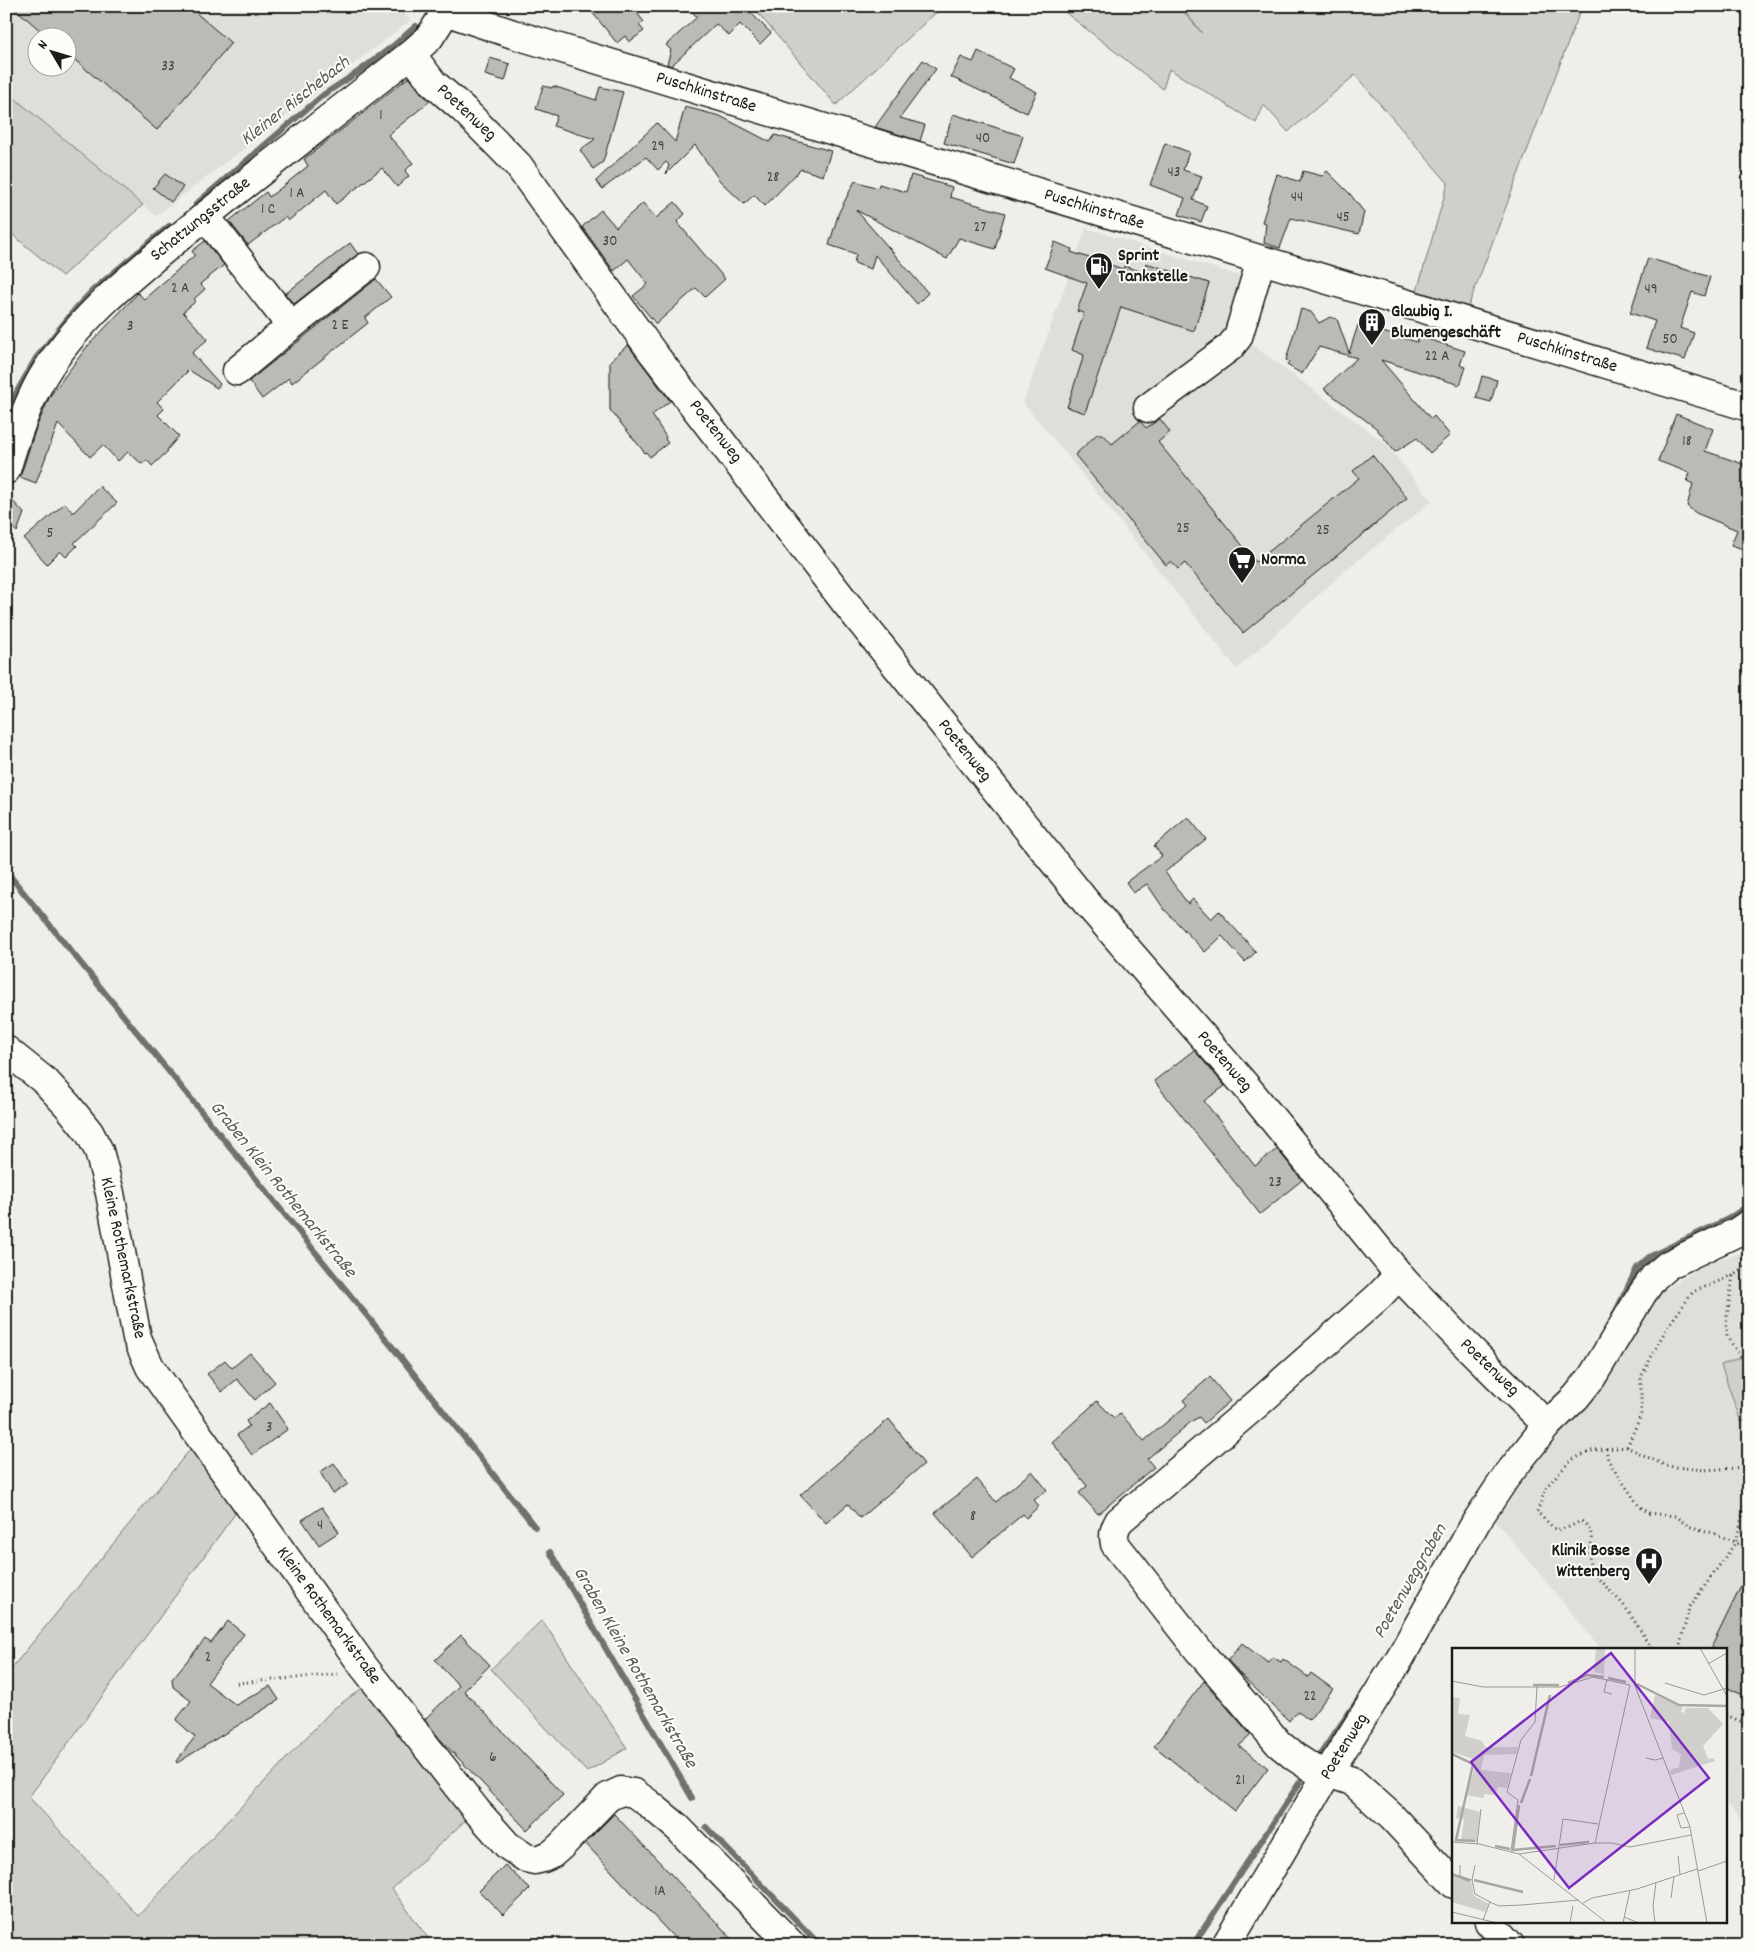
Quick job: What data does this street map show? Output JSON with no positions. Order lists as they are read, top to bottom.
{
  "streets": {
    "street": [
      "Puschkinstraße",
      "Poetenweg",
      "Schatzungsstraße",
      "Kleine Rothemarkstraße"
    ]
  },
  "crossings": [
    ["Puschkinstraße", "Schatzungsstraße"],
    ["Poetenweg", "Schatzungsstraße"]
  ],
  "water": [
    "Kleiner Rischebach",
    "Graben Klein Rothemarkstraße",
    "Poetenweggraben",
    "Graben Kleine Rothemarkstraße"
  ],
  "places": {
    "fuel station": ["Sprint Tankstelle"],
    "building": ["Glaubig I. Blumengeschäft"],
    "supermarket": ["Norma"],
    "hospital": ["Klinik Bosse Wittenberg"]
  },
  "house_numbers": [
    "33",
    "1",
    "40",
    "29",
    "43",
    "28",
    "1 A",
    "44",
    "1 C",
    "45",
    "27",
    "30",
    "2 A",
    "49",
    "2 E",
    "3",
    "50",
    "22 A",
    "18",
    "25",
    "25",
    "5",
    "23",
    "3",
    "8",
    "4",
    "2",
    "22",
    "6",
    "21",
    "1A"
  ],
  "north": "top left"
}
